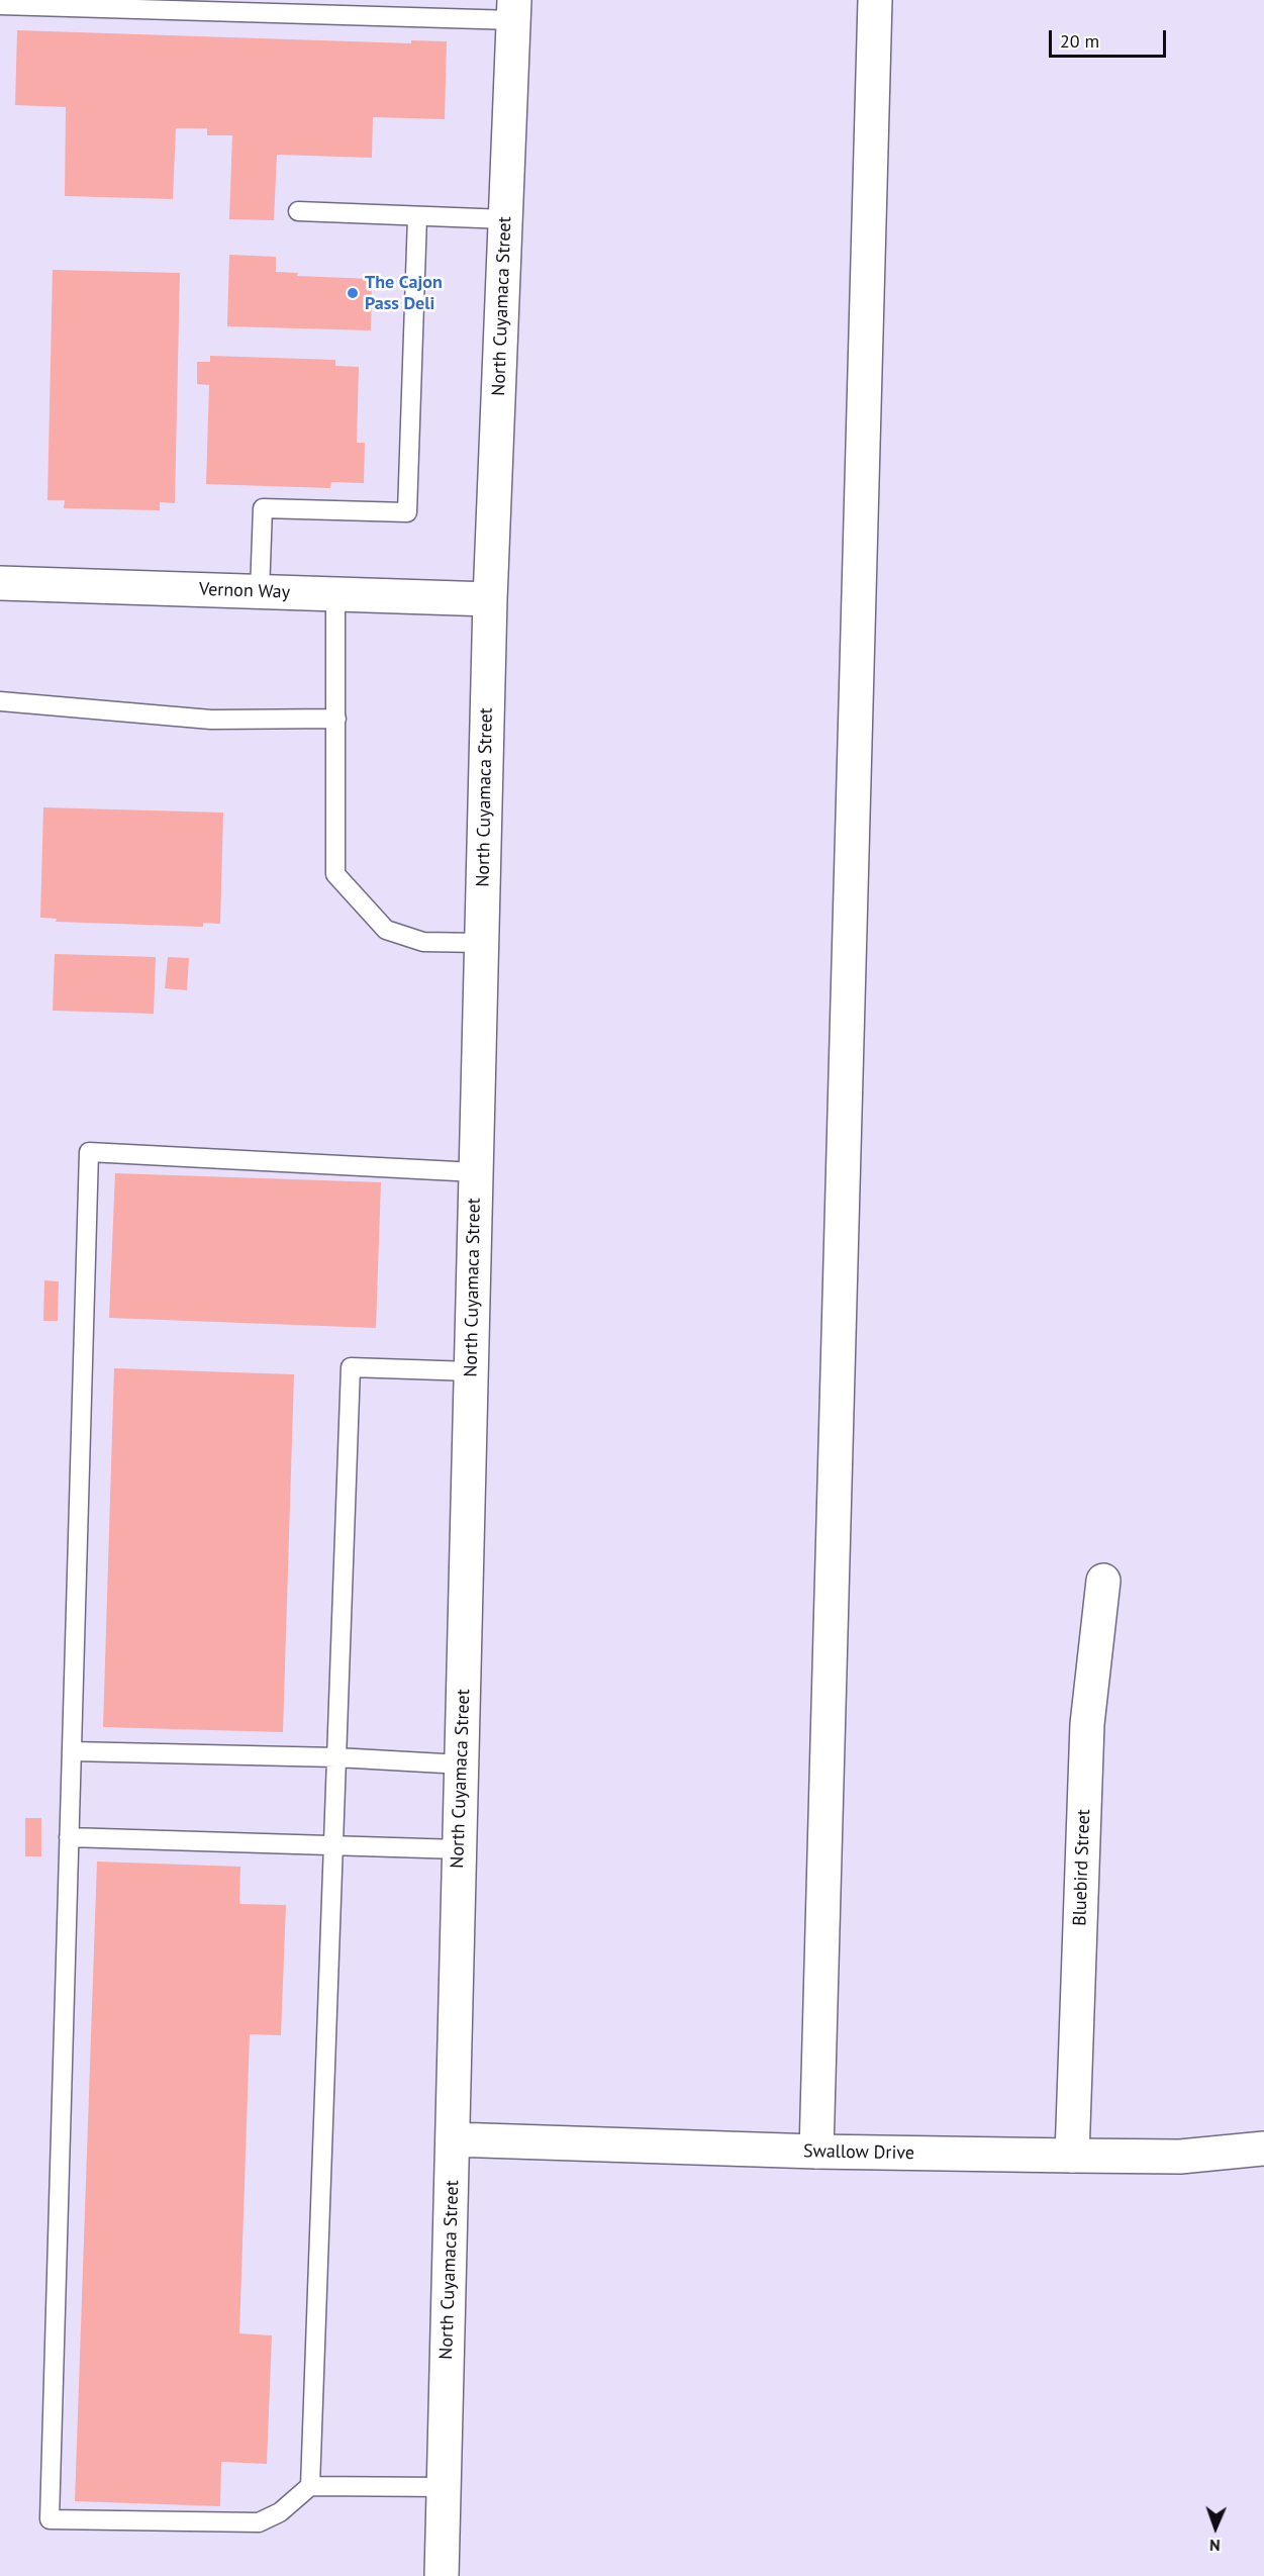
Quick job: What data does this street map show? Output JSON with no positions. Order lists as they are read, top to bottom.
{
  "streets": {
    "street": [
      "North Cuyamaca Street",
      "Vernon Way",
      "Bluebird Street",
      "Swallow Drive"
    ]
  },
  "crossings": [
    ["North Cuyamaca Street", "Vernon Way"],
    ["North Cuyamaca Street", "Swallow Drive"],
    ["Bluebird Street", "Swallow Drive"]
  ],
  "places": ["The Cajon Pass Deli"],
  "scale_bar": "20 m",
  "north": "bottom"
}
